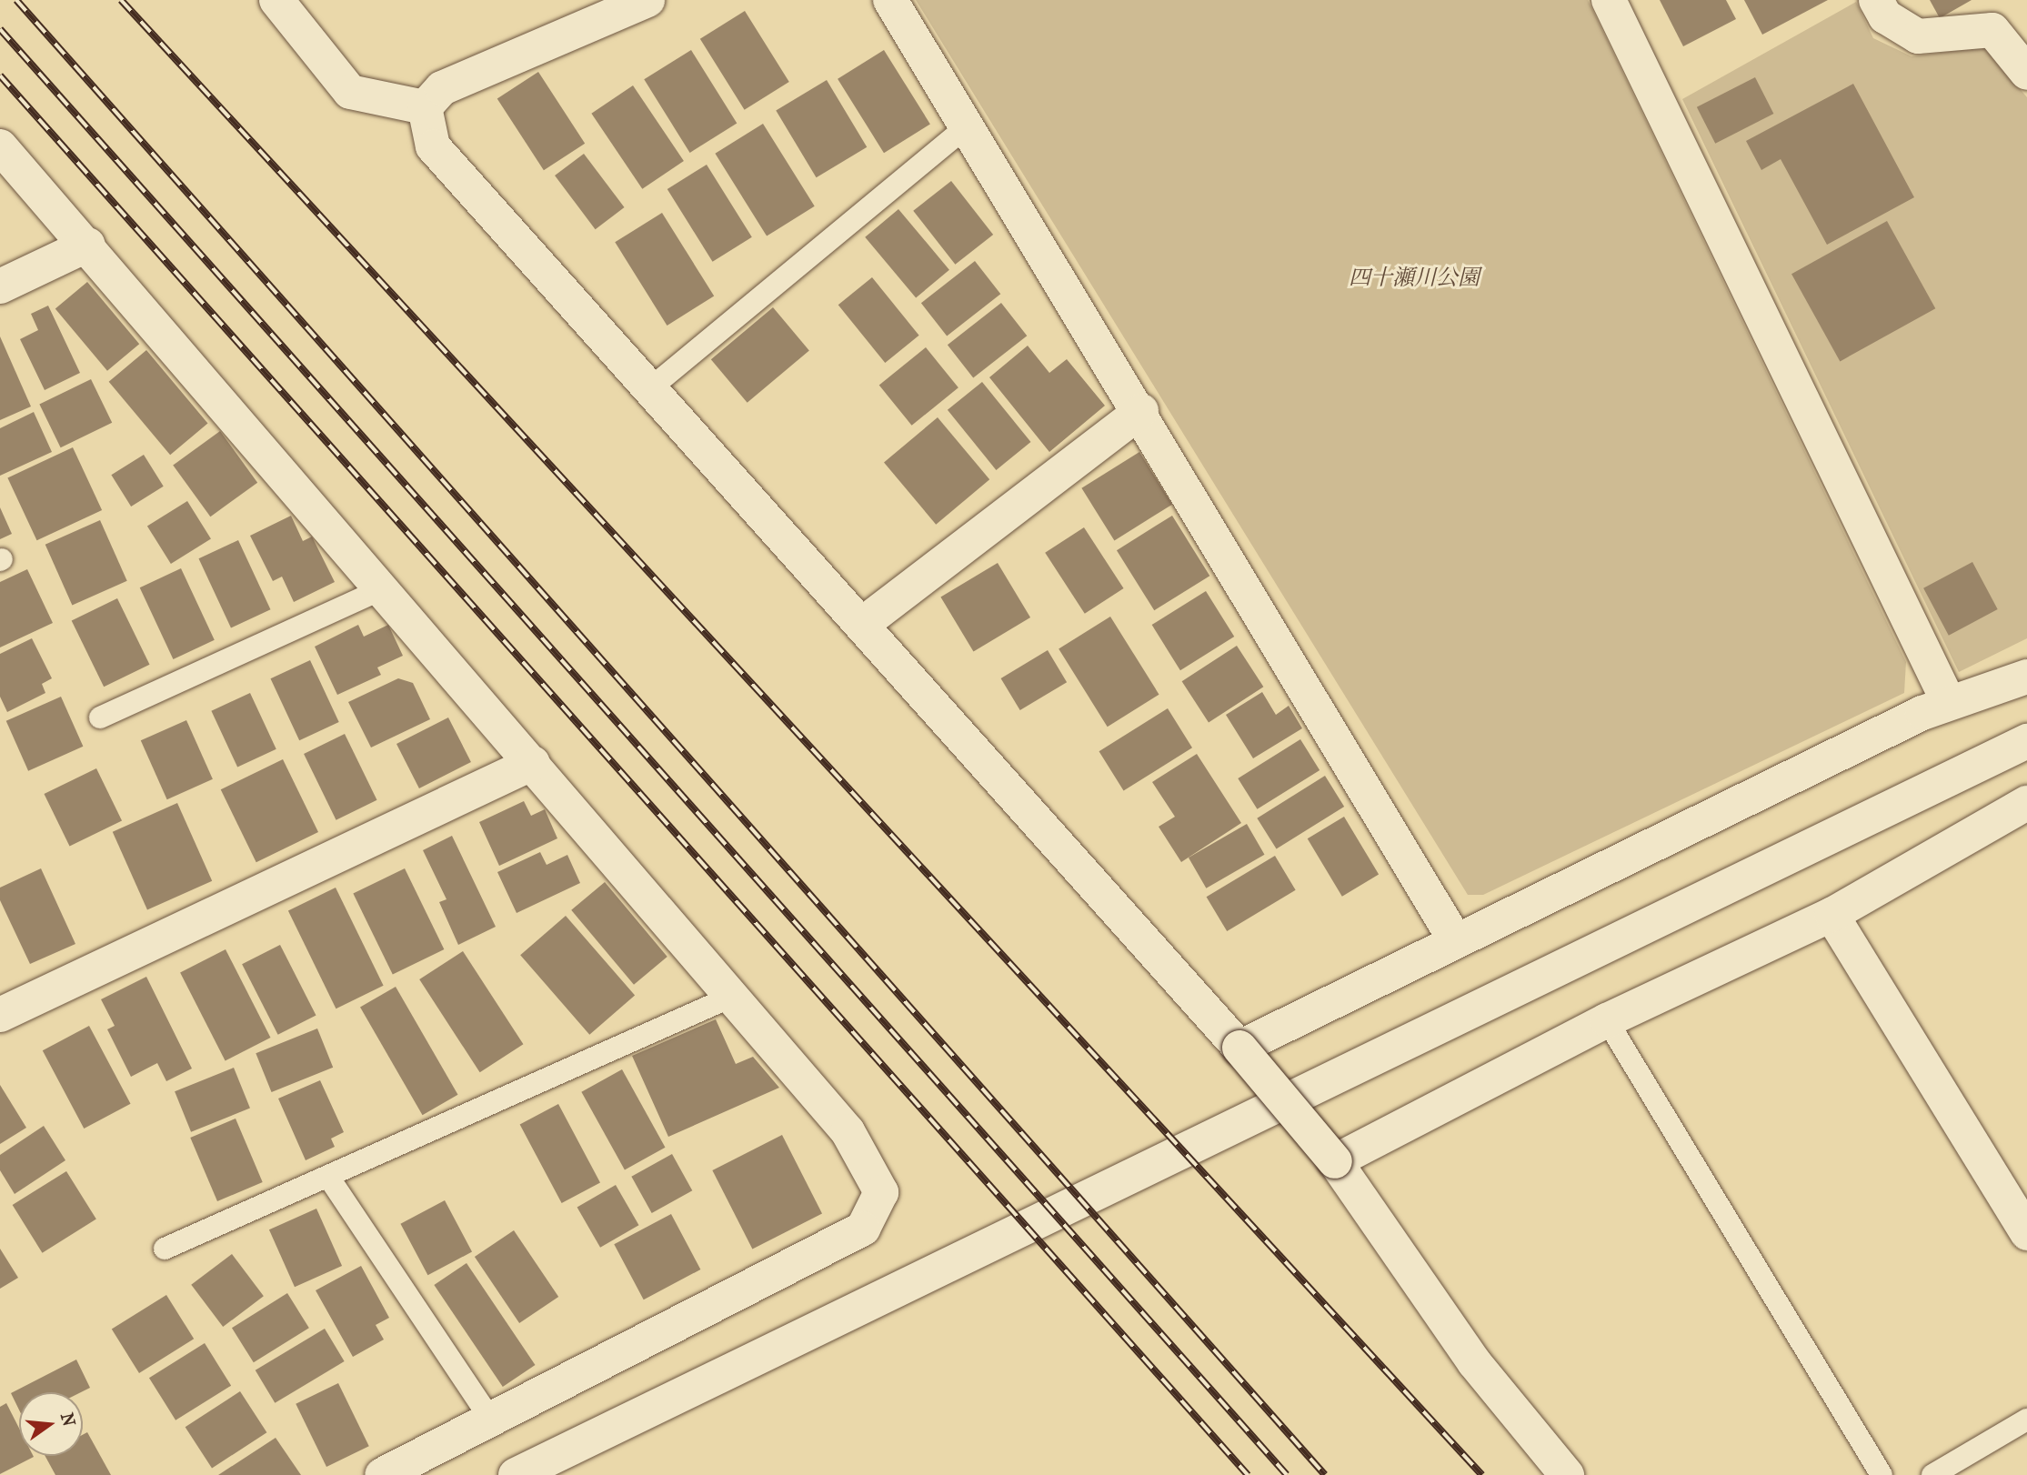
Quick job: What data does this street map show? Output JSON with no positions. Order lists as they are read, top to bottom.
{
  "parks": ["四十瀬川公園"],
  "north": "right"
}
